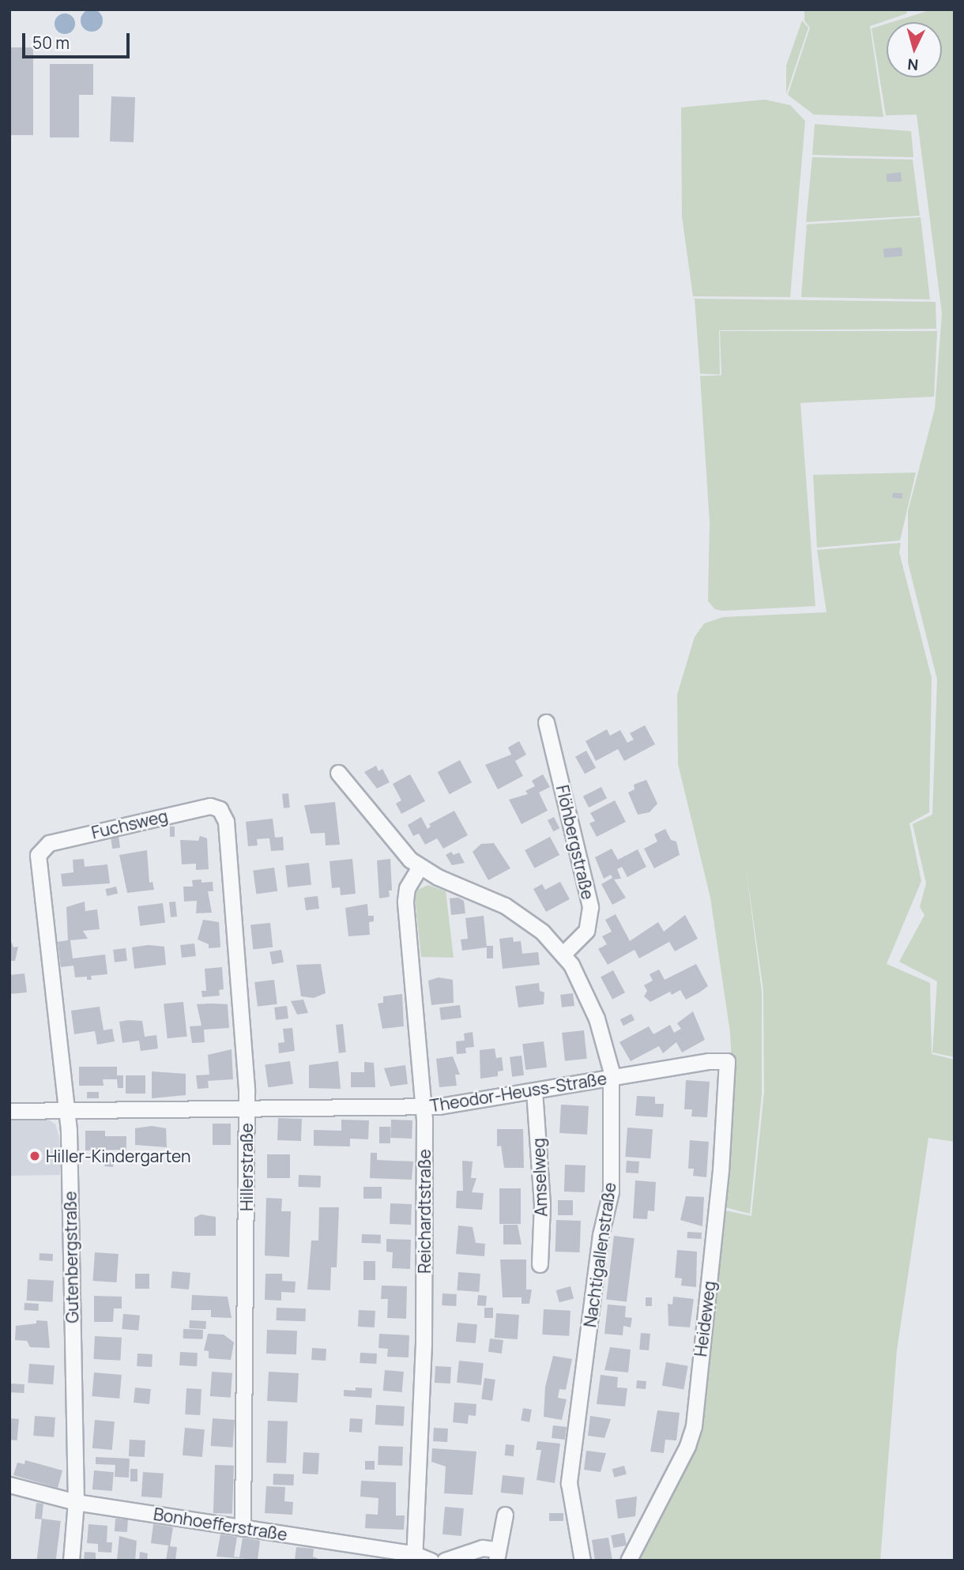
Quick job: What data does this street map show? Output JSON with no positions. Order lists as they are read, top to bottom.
{
  "streets": {
    "street": [
      "Fuchsweg",
      "Flöhbergstraße",
      "Theodor-Heuss-Straße",
      "Hillerstraße",
      "Amselweg",
      "Reichardtstraße",
      "Nachtigallenstraße",
      "Gutenbergstraße",
      "Heideweg",
      "Bonhoefferstraße"
    ]
  },
  "crossings": [
    ["Fuchsweg", "Hillerstraße"],
    ["Fuchsweg", "Gutenbergstraße"],
    ["Flöhbergstraße", "Nachtigallenstraße"],
    ["Theodor-Heuss-Straße", "Hillerstraße"],
    ["Theodor-Heuss-Straße", "Amselweg"],
    ["Theodor-Heuss-Straße", "Reichardtstraße"],
    ["Theodor-Heuss-Straße", "Nachtigallenstraße"],
    ["Theodor-Heuss-Straße", "Gutenbergstraße"],
    ["Theodor-Heuss-Straße", "Heideweg"],
    ["Hillerstraße", "Bonhoefferstraße"],
    ["Reichardtstraße", "Nachtigallenstraße"],
    ["Reichardtstraße", "Bonhoefferstraße"],
    ["Gutenbergstraße", "Bonhoefferstraße"]
  ],
  "places": ["Hiller-Kindergarten"],
  "scale_bar": "50 m",
  "north": "bottom"
}
